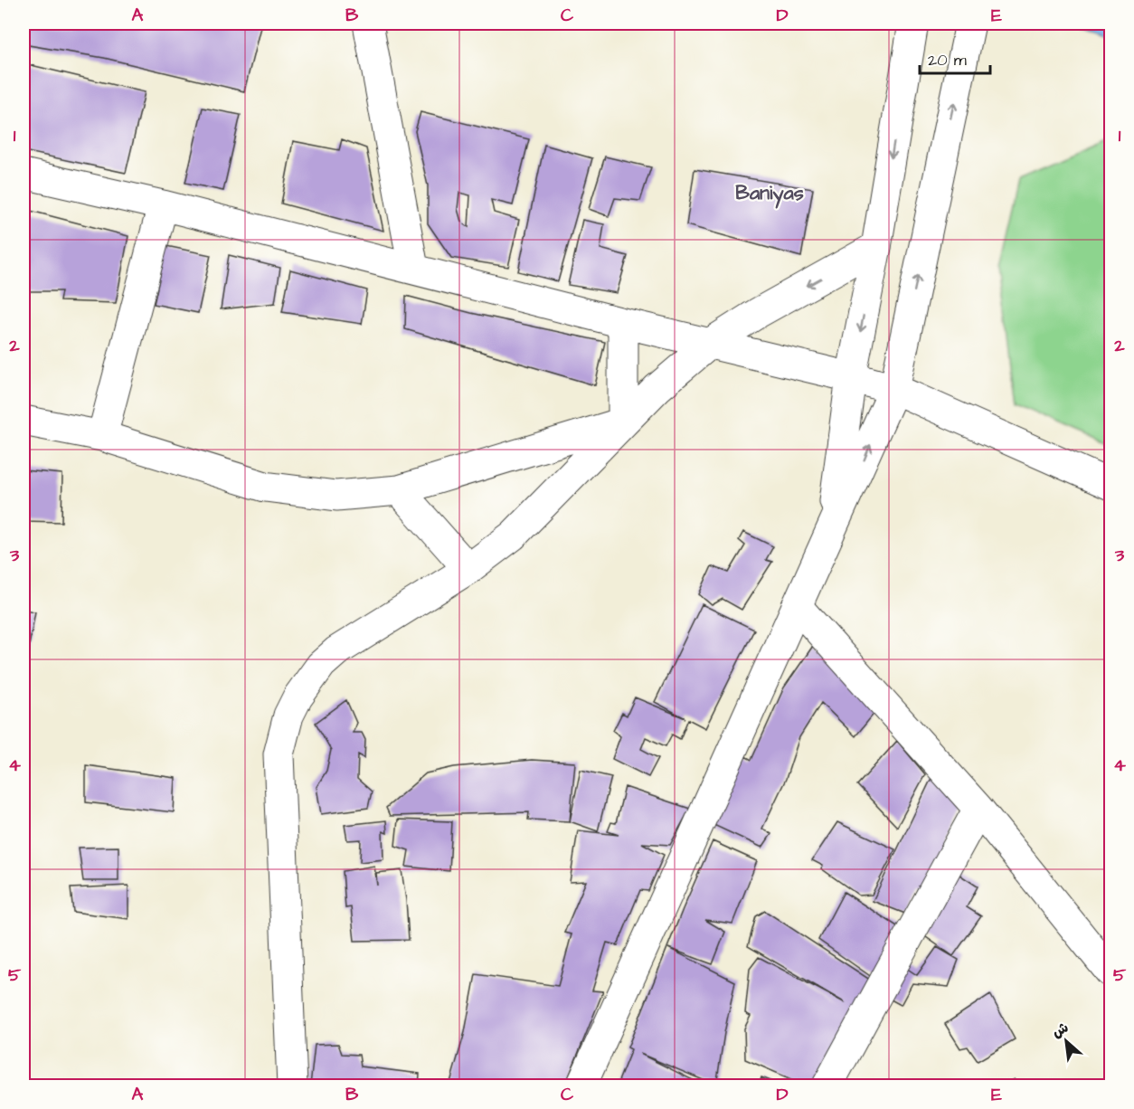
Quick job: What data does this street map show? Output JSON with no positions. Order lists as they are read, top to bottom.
{
  "districts": ["Baniyas"],
  "scale_bar": "20 m",
  "north": "top left",
  "grid": {
    "columns": [
      "A",
      "B",
      "C",
      "D",
      "E"
    ],
    "rows": [
      "1",
      "2",
      "3",
      "4",
      "5"
    ]
  }
}
